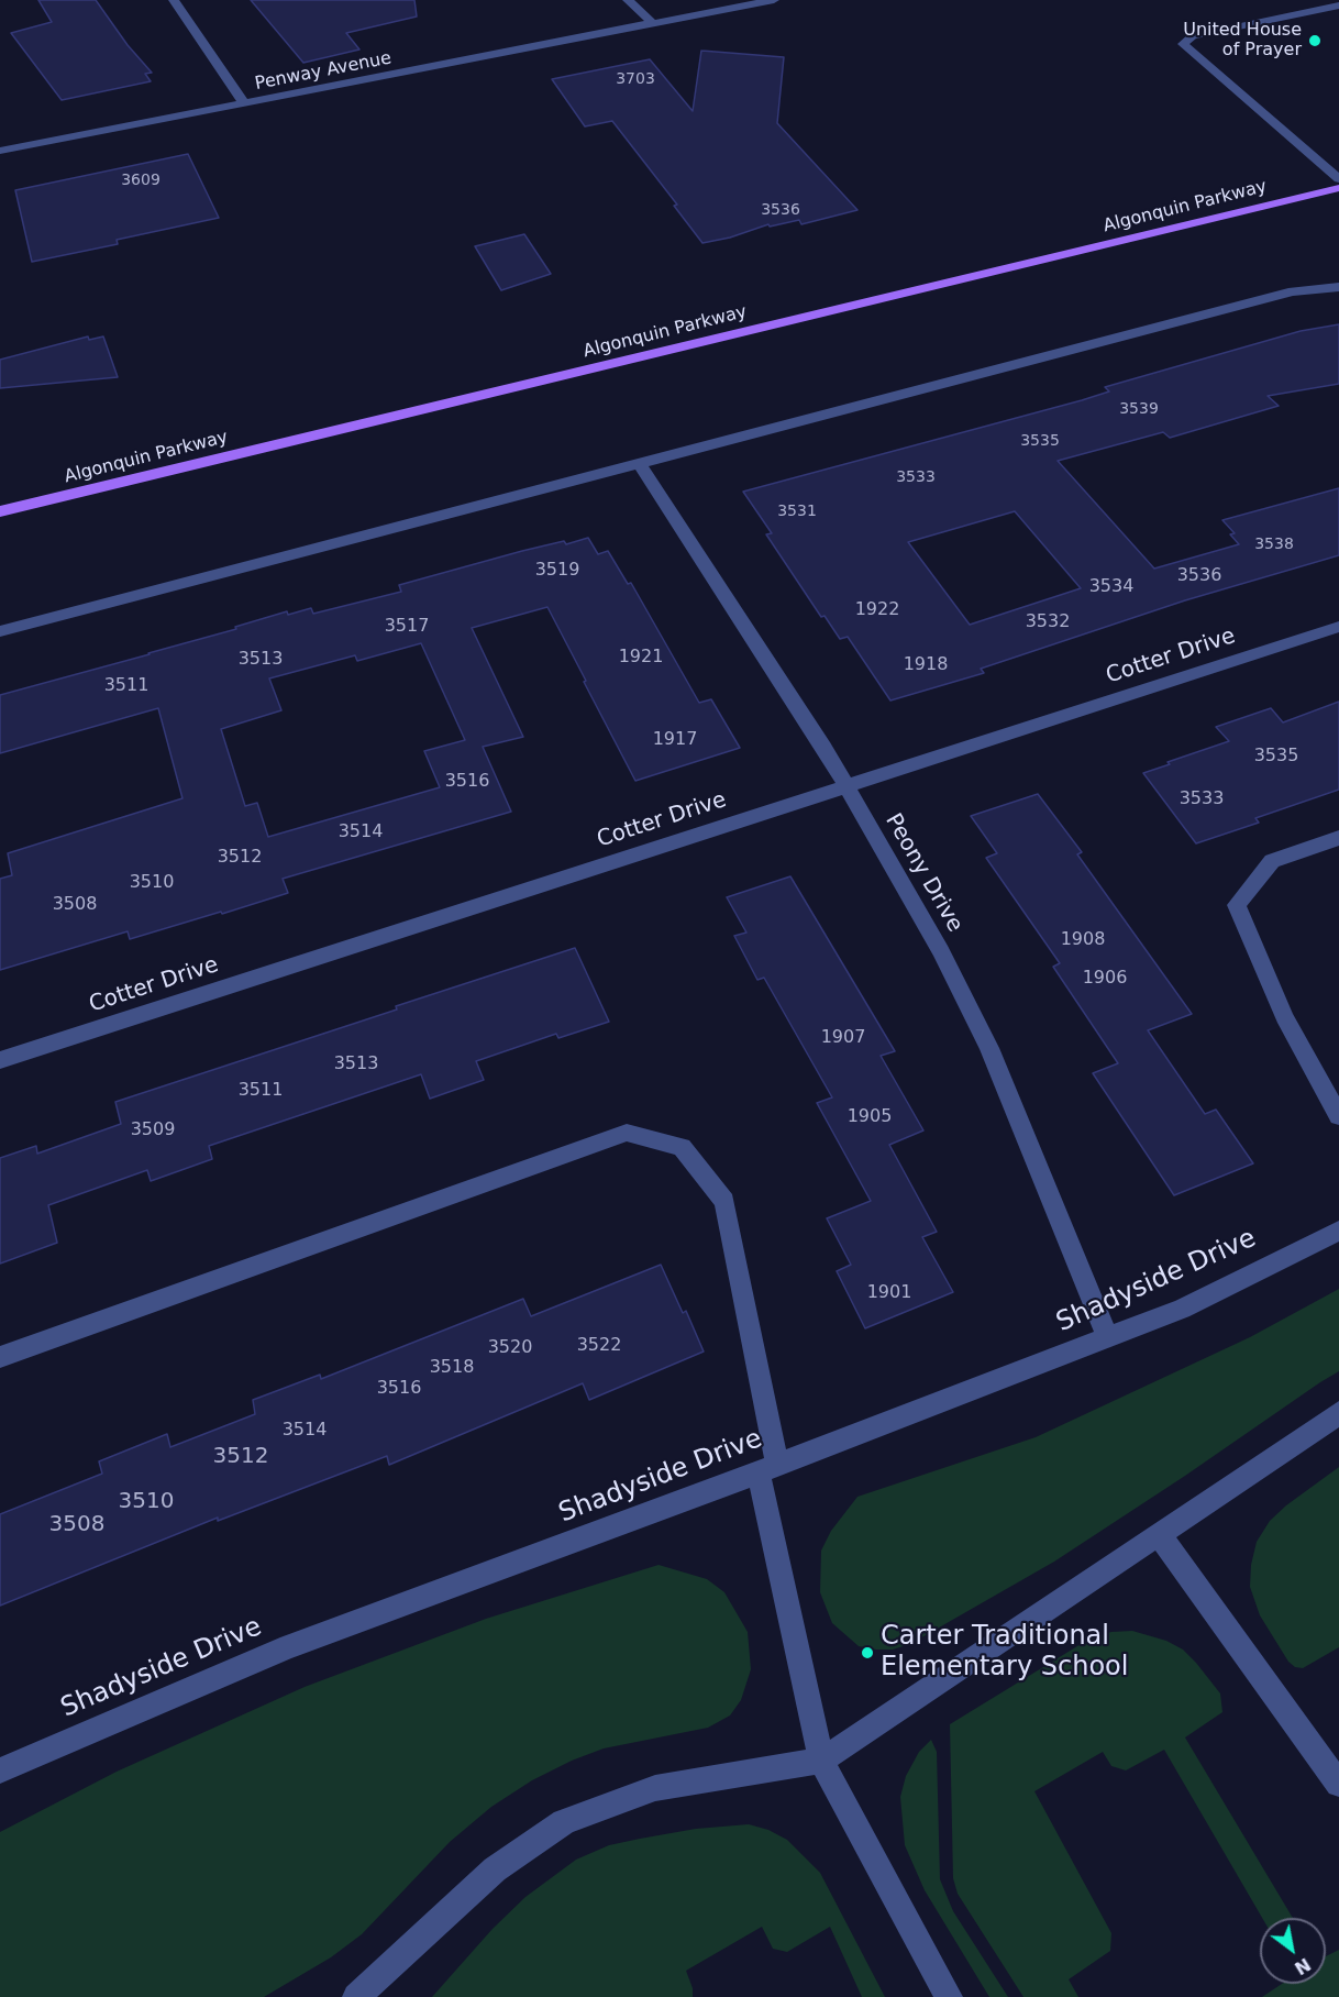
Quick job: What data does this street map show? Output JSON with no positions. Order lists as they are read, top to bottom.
{
  "streets": {
    "main road": ["Algonquin Parkway"],
    "street": [
      "Penway Avenue",
      "Cotter Drive",
      "Peony Drive",
      "Shadyside Drive"
    ]
  },
  "crossings": [
    ["Cotter Drive", "Peony Drive"],
    ["Peony Drive", "Shadyside Drive"]
  ],
  "places": ["United House of Prayer", "Carter Traditional Elementary School"],
  "house_numbers": [
    "3703",
    "3609",
    "3536",
    "3539",
    "3535",
    "3533",
    "3531",
    "3538",
    "3519",
    "3536",
    "3534",
    "1922",
    "3532",
    "3517",
    "1921",
    "3513",
    "1918",
    "3511",
    "1917",
    "3535",
    "3516",
    "3533",
    "3514",
    "3512",
    "3510",
    "3508",
    "1908",
    "1906",
    "1907",
    "3513",
    "3511",
    "1905",
    "3509",
    "1901",
    "3522",
    "3520",
    "3518",
    "3516",
    "3514",
    "3512",
    "3510",
    "3508"
  ],
  "north": "bottom right"
}
